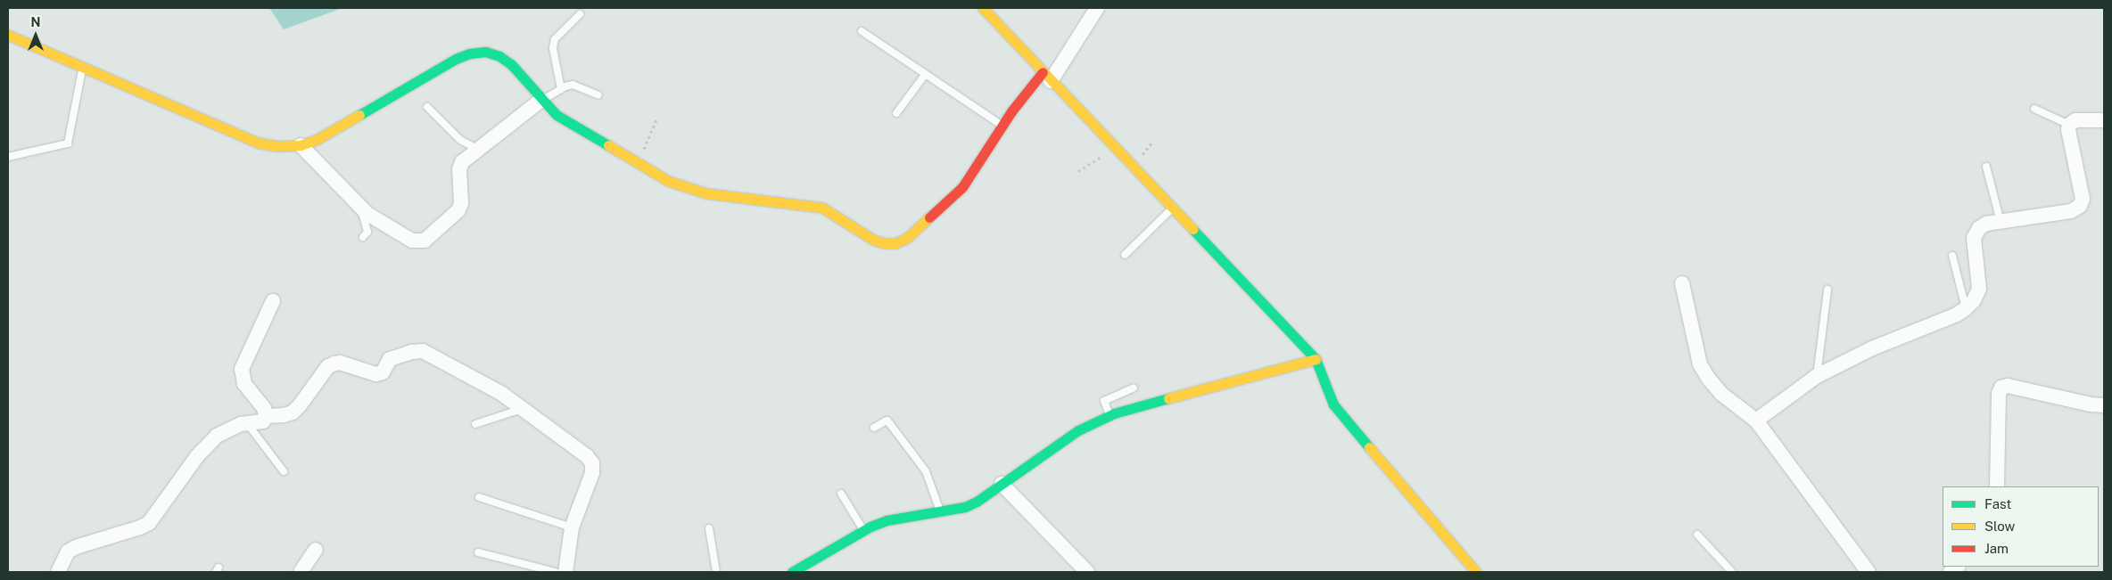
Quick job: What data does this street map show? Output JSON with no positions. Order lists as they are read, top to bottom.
{
  "legend": ["Fast", "Slow", "Jam"],
  "north": "top"
}
